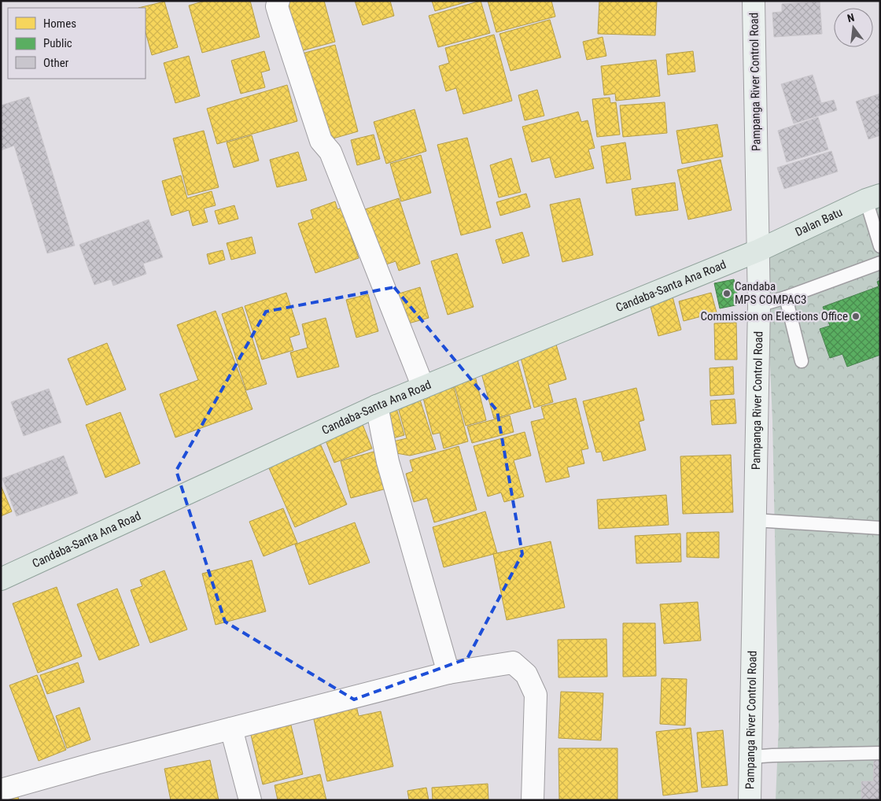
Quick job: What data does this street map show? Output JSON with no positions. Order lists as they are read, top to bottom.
{
  "streets": {
    "main road": ["Pampanga River Control Road", "Dalan Batu", "Candaba-Santa Ana Road"]
  },
  "crossings": [
    ["Pampanga River Control Road", "Dalan Batu"],
    ["Pampanga River Control Road", "Candaba-Santa Ana Road"],
    ["Dalan Batu", "Candaba-Santa Ana Road"]
  ],
  "places": ["Candaba MPS COMPAC3", "Commission on Elections Office"],
  "legend": ["Homes", "Public", "Other"],
  "north": "top"
}
